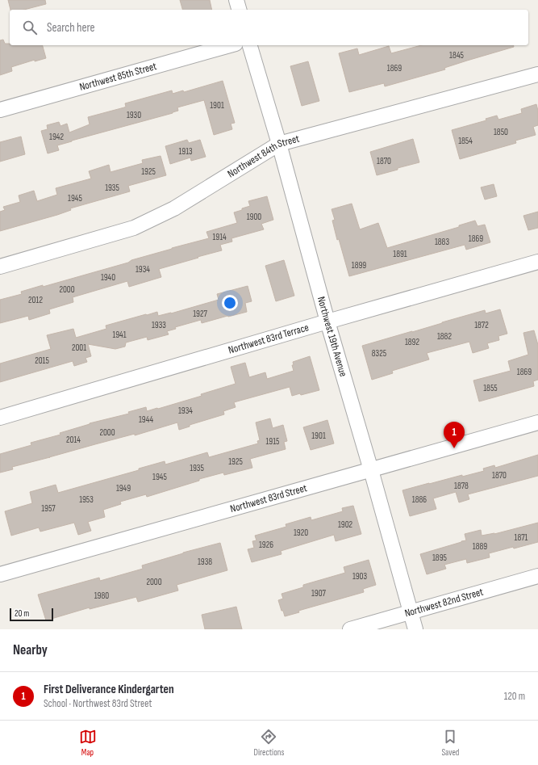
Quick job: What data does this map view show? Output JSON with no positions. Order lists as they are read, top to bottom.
{
  "streets": {
    "street": [
      "Northwest 85th Street",
      "Northwest 84th Street",
      "Northwest 19th Avenue",
      "Northwest 83rd Terrace",
      "Northwest 83rd Street",
      "Northwest 82nd Street"
    ]
  },
  "crossings": [
    ["Northwest 84th Street", "Northwest 19th Avenue"],
    ["Northwest 19th Avenue", "Northwest 83rd Terrace"],
    ["Northwest 19th Avenue", "Northwest 83rd Street"],
    ["Northwest 19th Avenue", "Northwest 82nd Street"]
  ],
  "house_numbers": [
    "1845",
    "1869",
    "1901",
    "1930",
    "1850",
    "1942",
    "1854",
    "1913",
    "1870",
    "1925",
    "1935",
    "1945",
    "1900",
    "1914",
    "1869",
    "1883",
    "1891",
    "1899",
    "1934",
    "1940",
    "2000",
    "2012",
    "1927",
    "1933",
    "1872",
    "1941",
    "1882",
    "1892",
    "2001",
    "8325",
    "2015",
    "1869",
    "1855",
    "1934",
    "1944",
    "2000",
    "1901",
    "2014",
    "1915",
    "1925",
    "1935",
    "1870",
    "1945",
    "1878",
    "1949",
    "1953",
    "1886",
    "1957",
    "1902",
    "1920",
    "1871",
    "1926",
    "1889",
    "1895",
    "1938",
    "1903",
    "2000",
    "1907",
    "1980"
  ],
  "scale_bar": "20 m",
  "page": {
    "search": "Search here",
    "pins": "1",
    "scale": "20 m",
    "heading": "Nearby",
    "list": [
      {
        "mark": "1",
        "name": "First Deliverance Kindergarten",
        "note": "School · Northwest 83rd Street",
        "value": "120 m"
      }
    ],
    "nav": ["Map", "Directions", "Saved"]
  }
}
